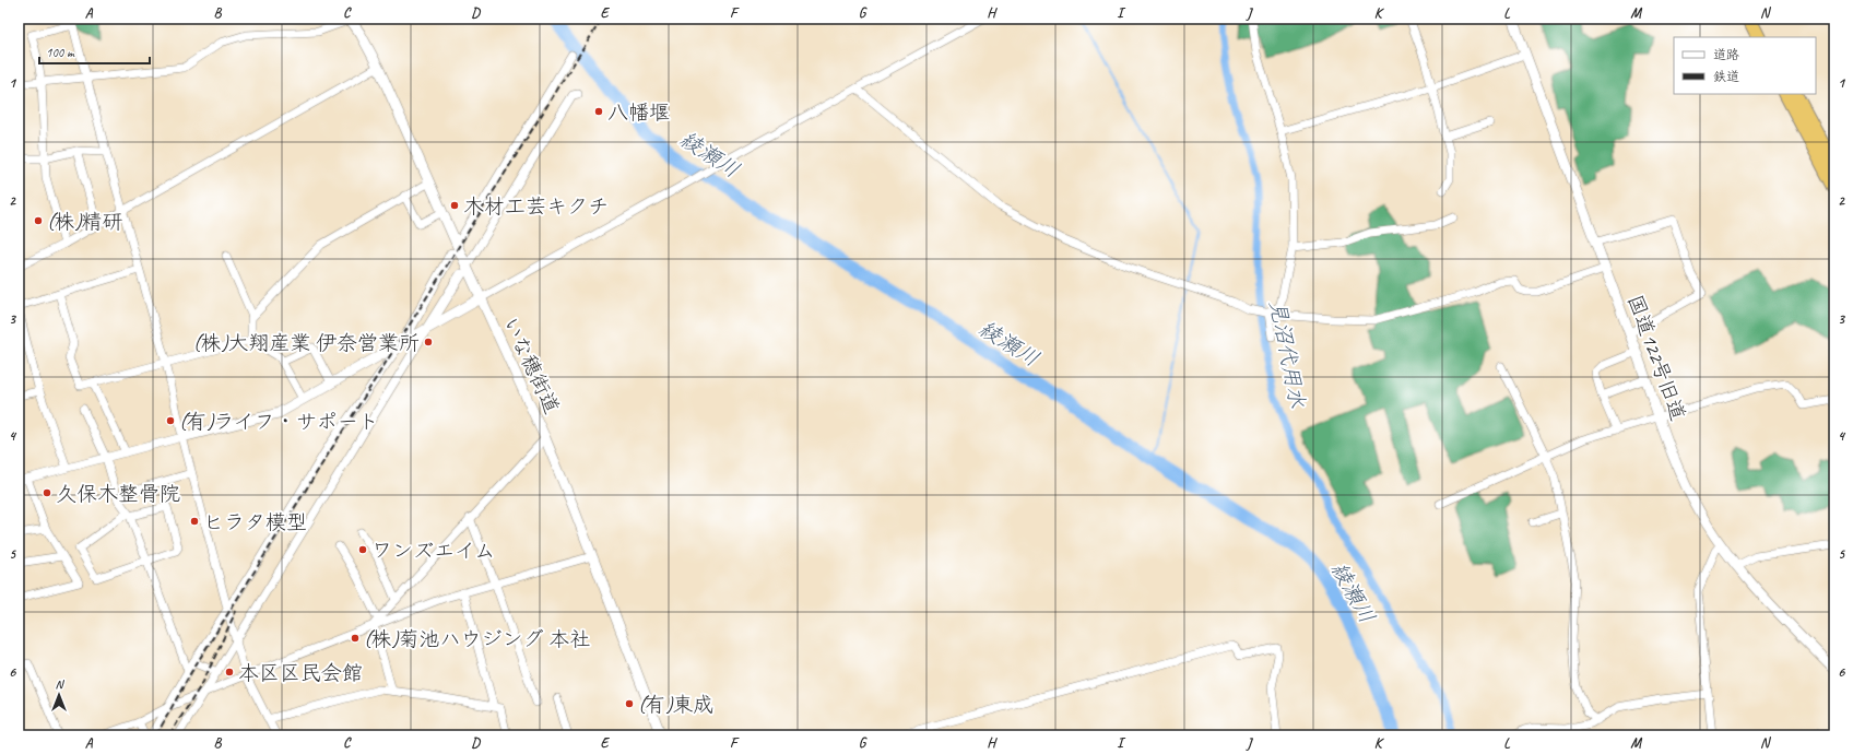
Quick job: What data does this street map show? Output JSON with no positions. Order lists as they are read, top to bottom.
{
  "streets": {
    "street": ["国道122号旧道", "いな穂街道"]
  },
  "water": ["綾瀬川", "見沼代用水"],
  "places": [
    "八幡堰",
    "木材工芸キクチ",
    "(株)精研",
    "(株)大翔産業 伊奈営業所",
    "(有)ライフ・サポート",
    "久保木整骨院",
    "ヒラタ模型",
    "ワンズエイム",
    "(株)菊池ハウジング 本社",
    "本区区民会館",
    "(有)東成"
  ],
  "legend": ["道路", "鉄道"],
  "scale_bar": "100 m",
  "north": "top",
  "grid": {
    "columns": [
      "A",
      "B",
      "C",
      "D",
      "E",
      "F",
      "G",
      "H",
      "I",
      "J",
      "K",
      "L",
      "M",
      "N"
    ],
    "rows": [
      "1",
      "2",
      "3",
      "4",
      "5",
      "6"
    ]
  }
}
